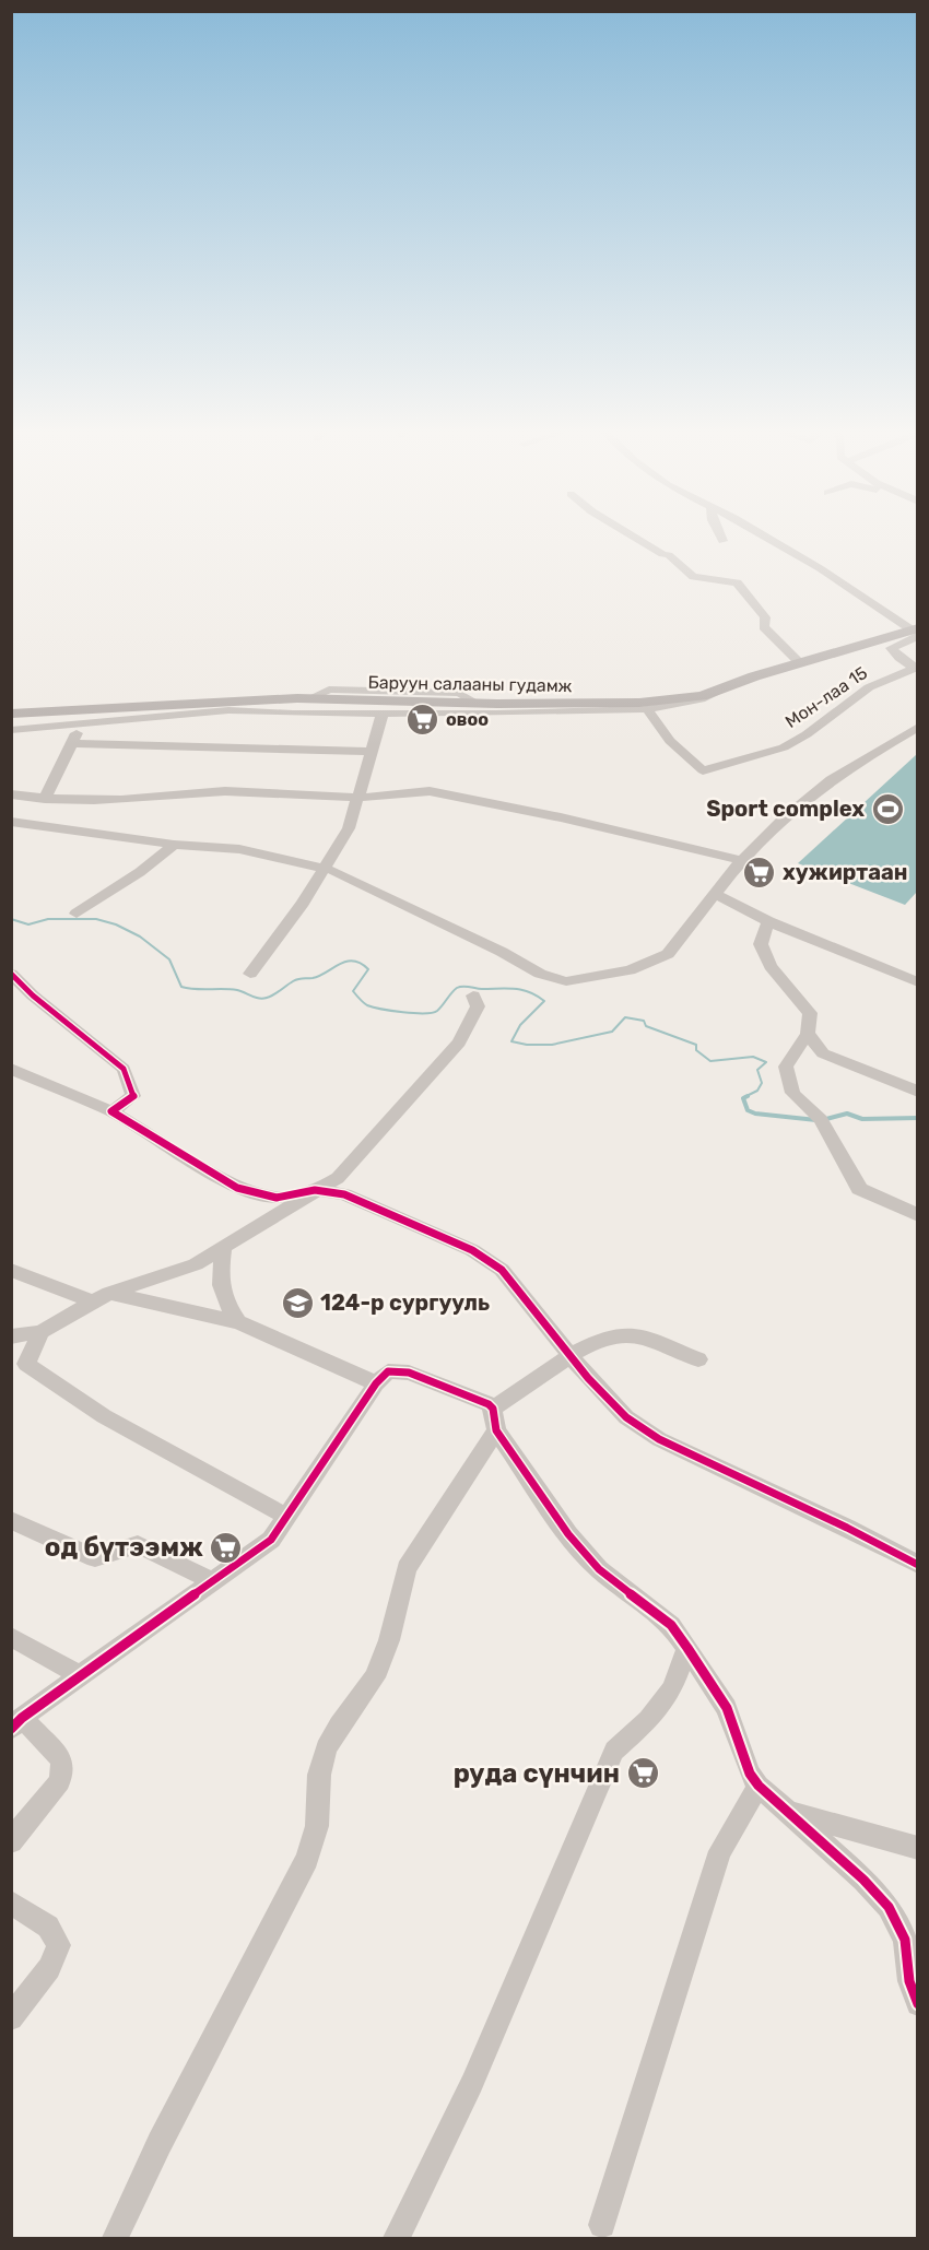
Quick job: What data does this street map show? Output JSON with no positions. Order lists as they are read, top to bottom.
{
  "streets": {
    "main road": ["Баруун салааны гудамж"],
    "street": ["Мон-лаа 15"]
  },
  "crossings": [
    ["Баруун салааны гудамж", "Мон-лаа 15"]
  ],
  "places": {
    "supermarket": [
      "овоо",
      "хужиртаан",
      "од бүтээмж",
      "руда сүнчин"
    ],
    "sports": ["Sport complex"],
    "school or university": ["124-р сургууль"]
  }
}
